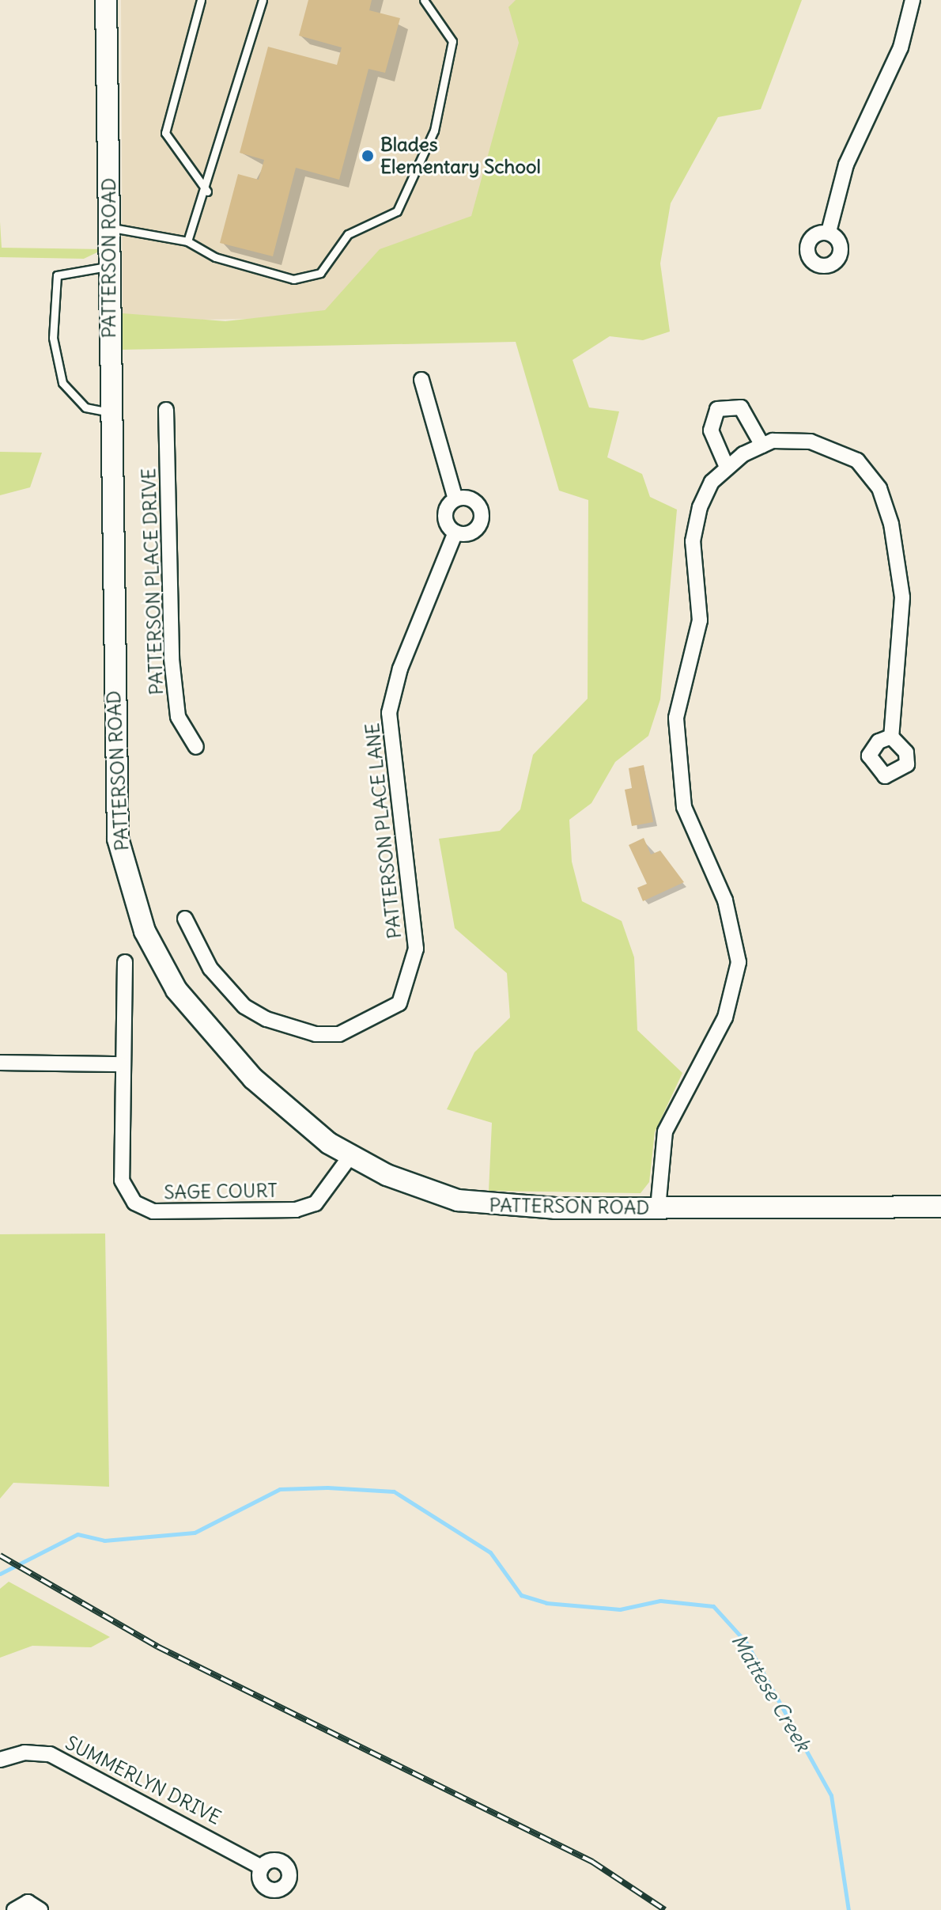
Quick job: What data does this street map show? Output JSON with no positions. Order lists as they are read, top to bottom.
{
  "streets": {
    "street": [
      "PATTERSON ROAD",
      "PATTERSON PLACE DRIVE",
      "PATTERSON PLACE LANE",
      "SAGE COURT",
      "SUMMERLYN DRIVE"
    ]
  },
  "crossings": [
    ["PATTERSON ROAD", "SAGE COURT"]
  ],
  "water": ["Mattese Creek"],
  "places": ["Blades Elementary School"]
}
